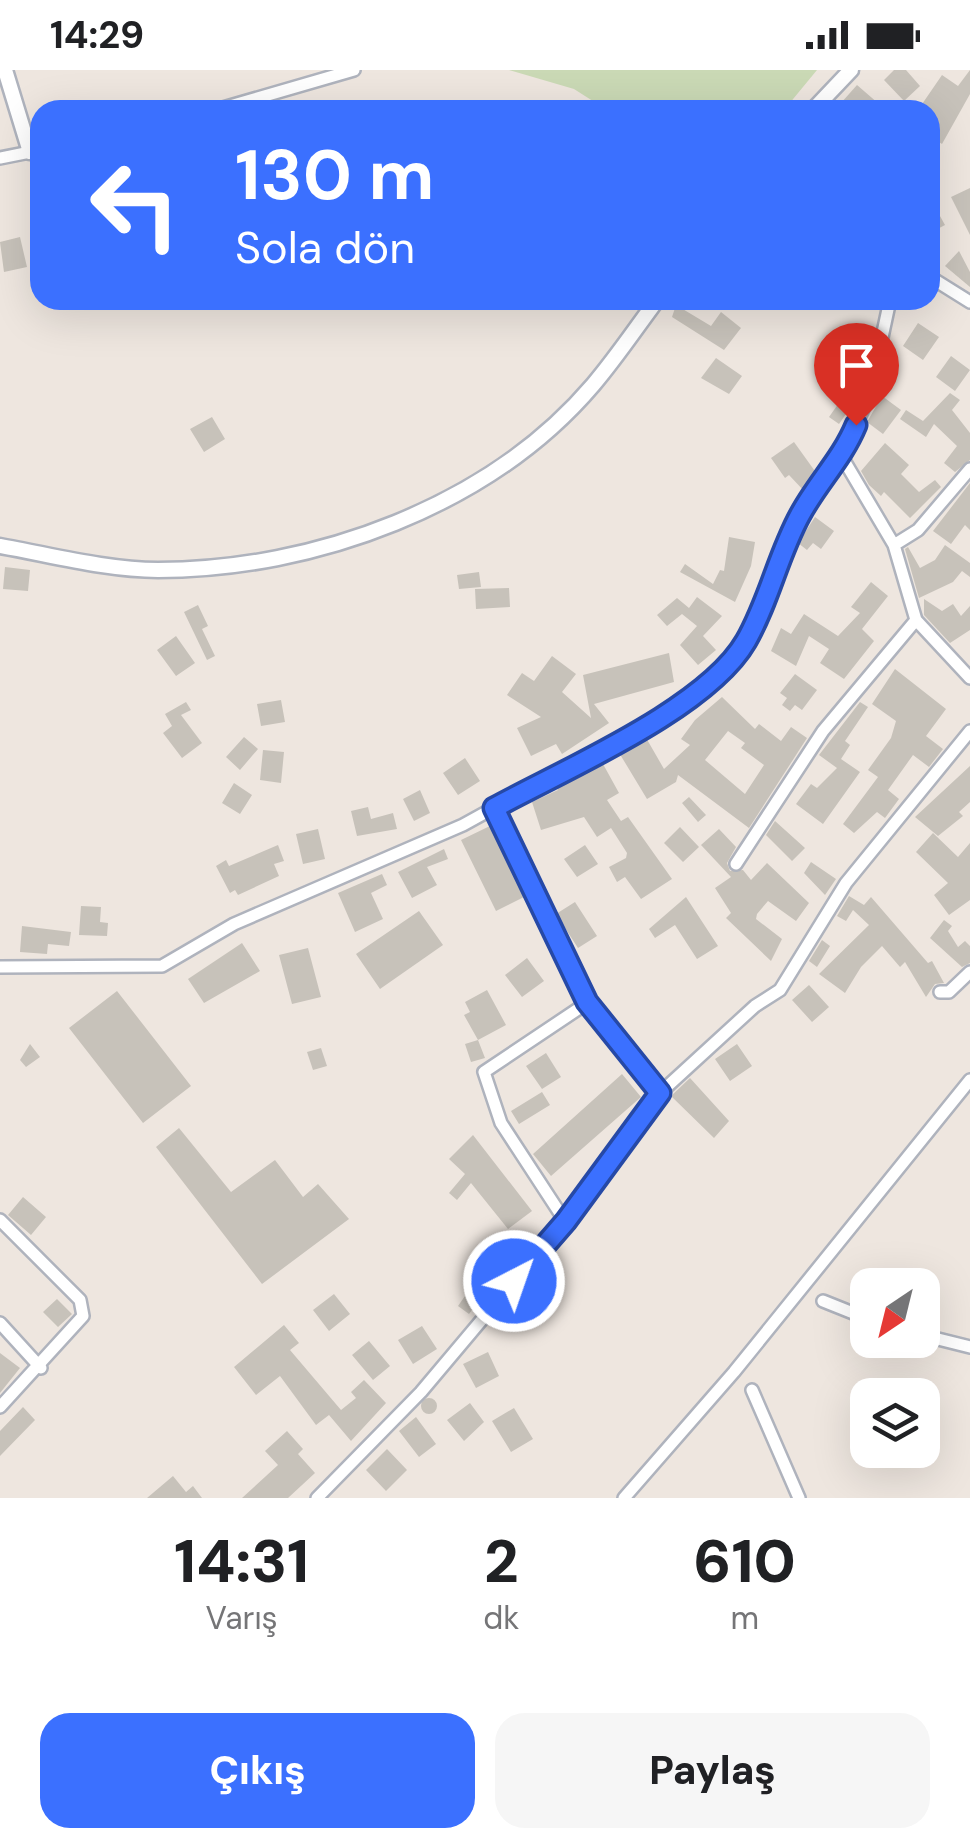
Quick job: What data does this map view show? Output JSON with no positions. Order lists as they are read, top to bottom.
{
  "north": "bottom left",
  "page": {
    "status": "14:29",
    "turn": ["130 m", "Sola dön"],
    "eta": [
      "14:31",
      "Varış",
      "2",
      "dk",
      "610",
      "m"
    ],
    "buttons": ["Çıkış", "Paylaş"]
  }
}
